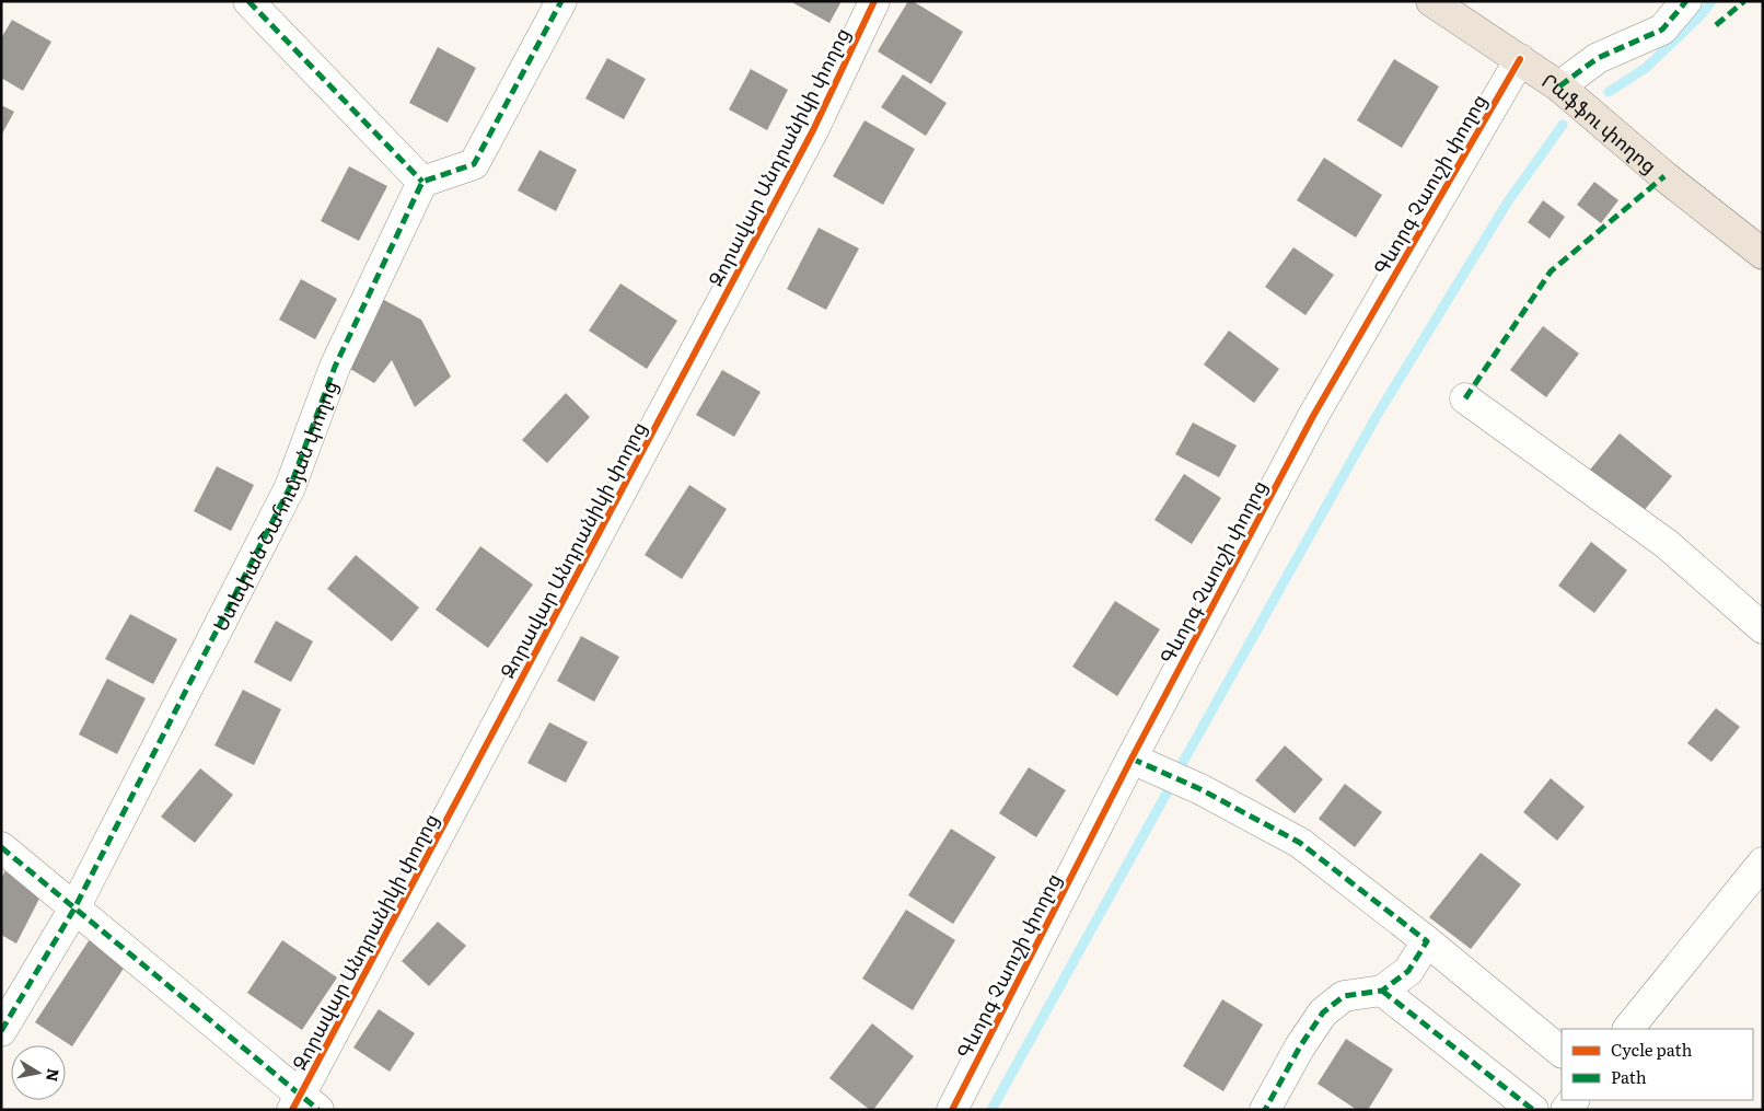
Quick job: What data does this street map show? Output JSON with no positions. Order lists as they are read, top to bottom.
{
  "streets": {
    "main road": ["Րաֆֆու փողոց"],
    "street": ["Զորավար Անդրանիկի փողոց", "Գևորգ Չաուշի փողոց", "Ստեփան Շահումյան փողոց"]
  },
  "crossings": [
    ["Րաֆֆու փողոց", "Գևորգ Չաուշի փողոց"]
  ],
  "legend": ["Cycle path", "Path"],
  "north": "right"
}
